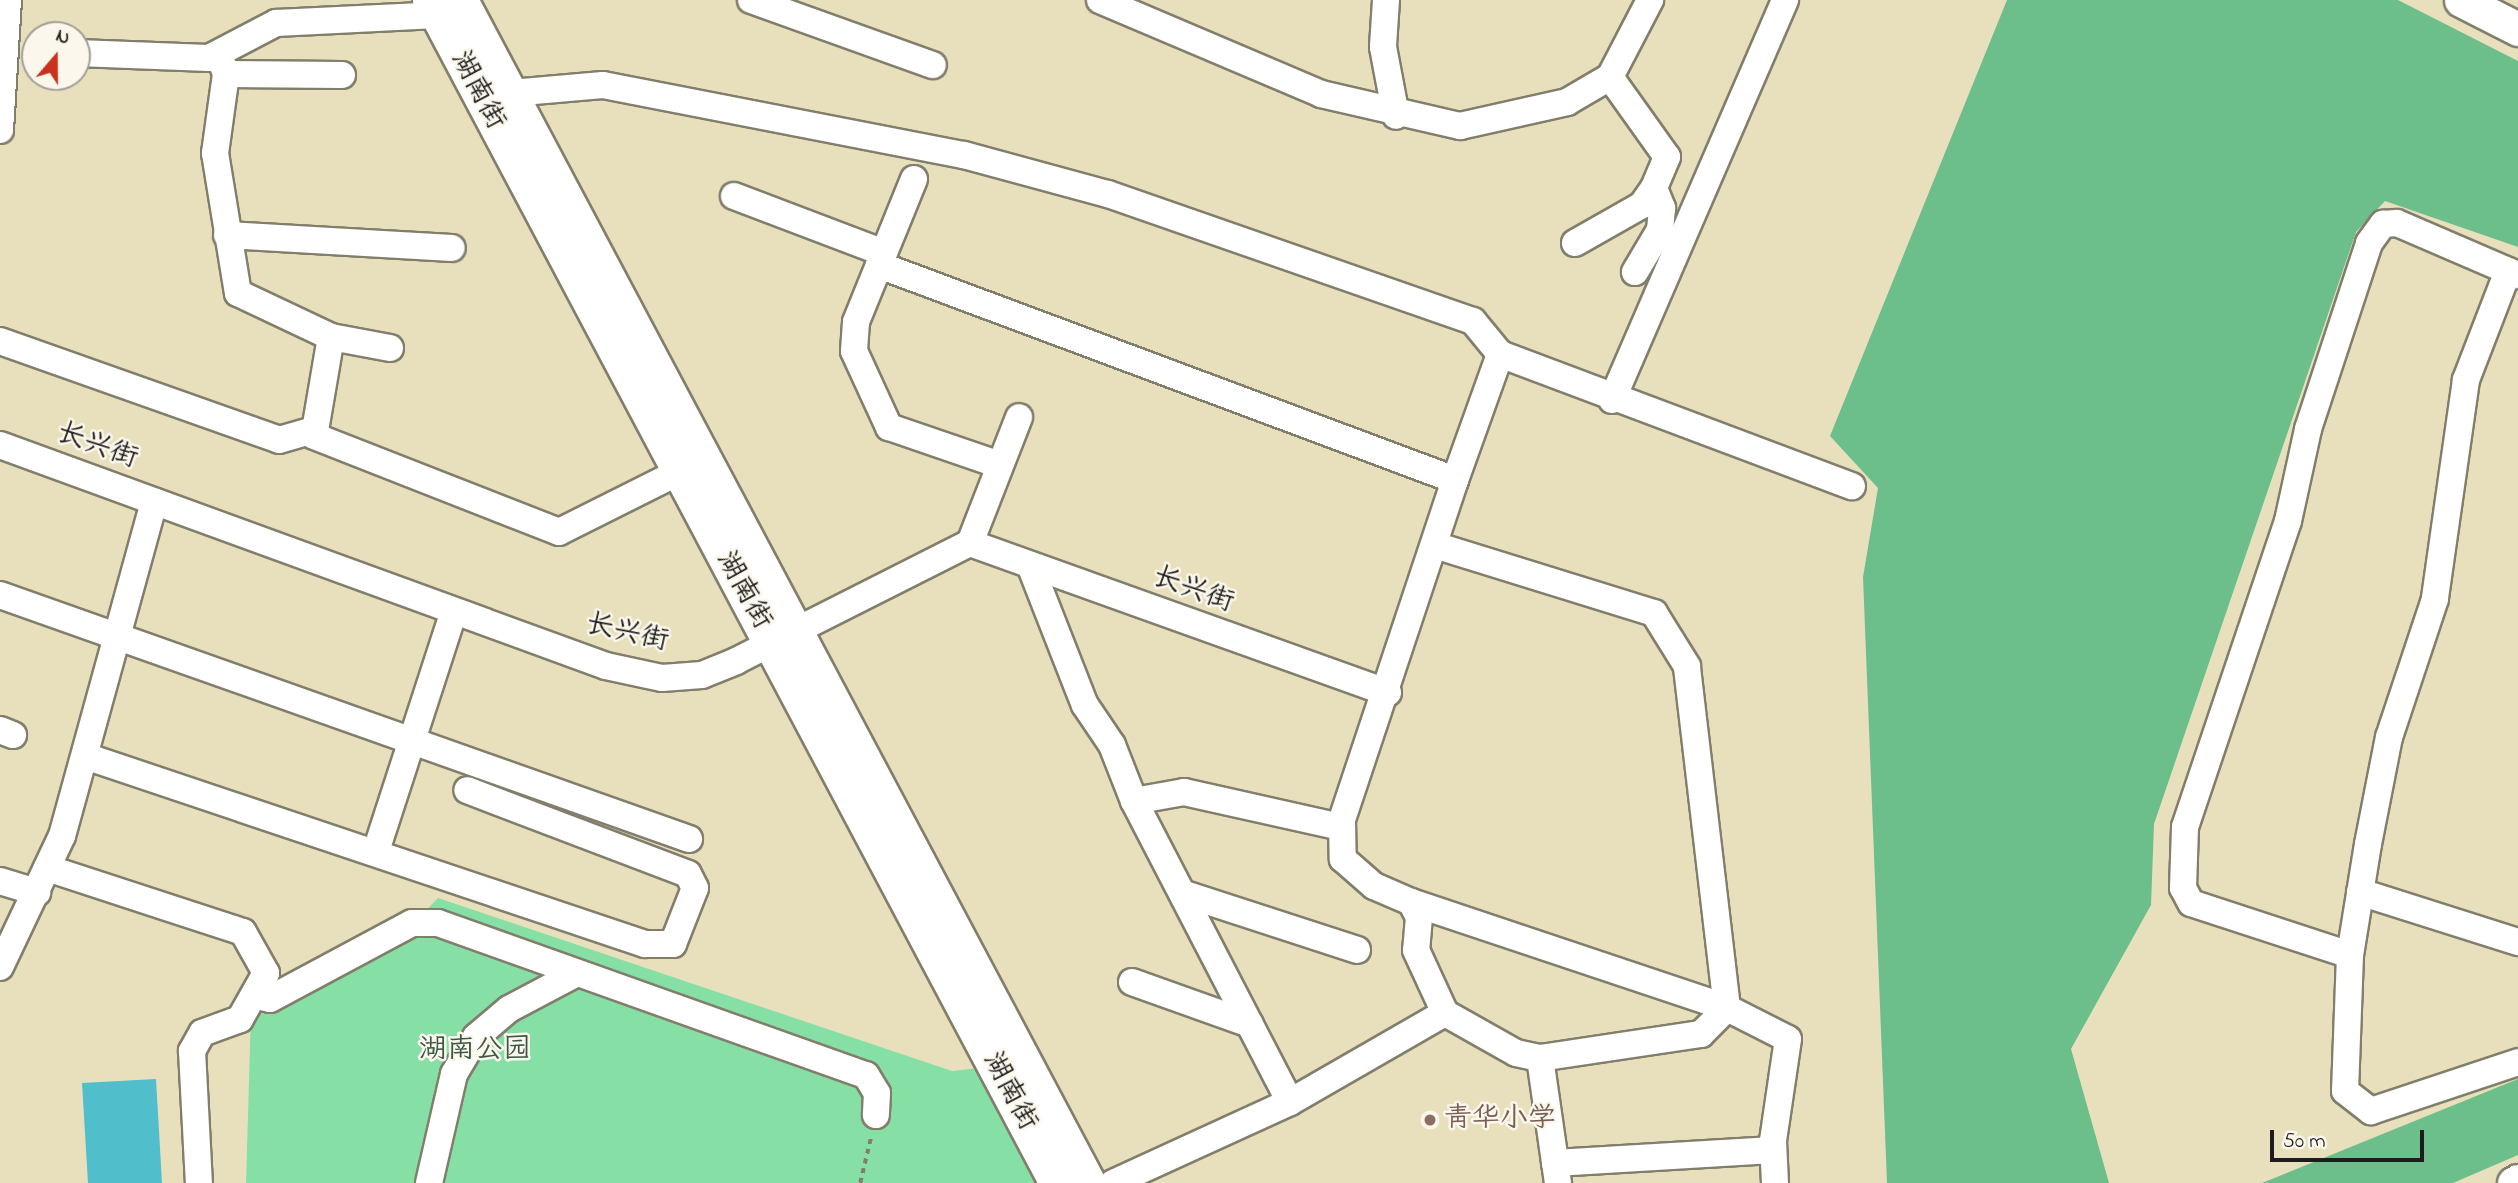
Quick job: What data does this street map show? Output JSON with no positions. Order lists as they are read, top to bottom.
{
  "streets": {
    "main road": ["湖南街"],
    "street": ["长兴街"]
  },
  "crossings": [
    ["湖南街", "长兴街"]
  ],
  "parks": ["湖南公园"],
  "places": ["青华小学"],
  "scale_bar": "50 m",
  "north": "top"
}
